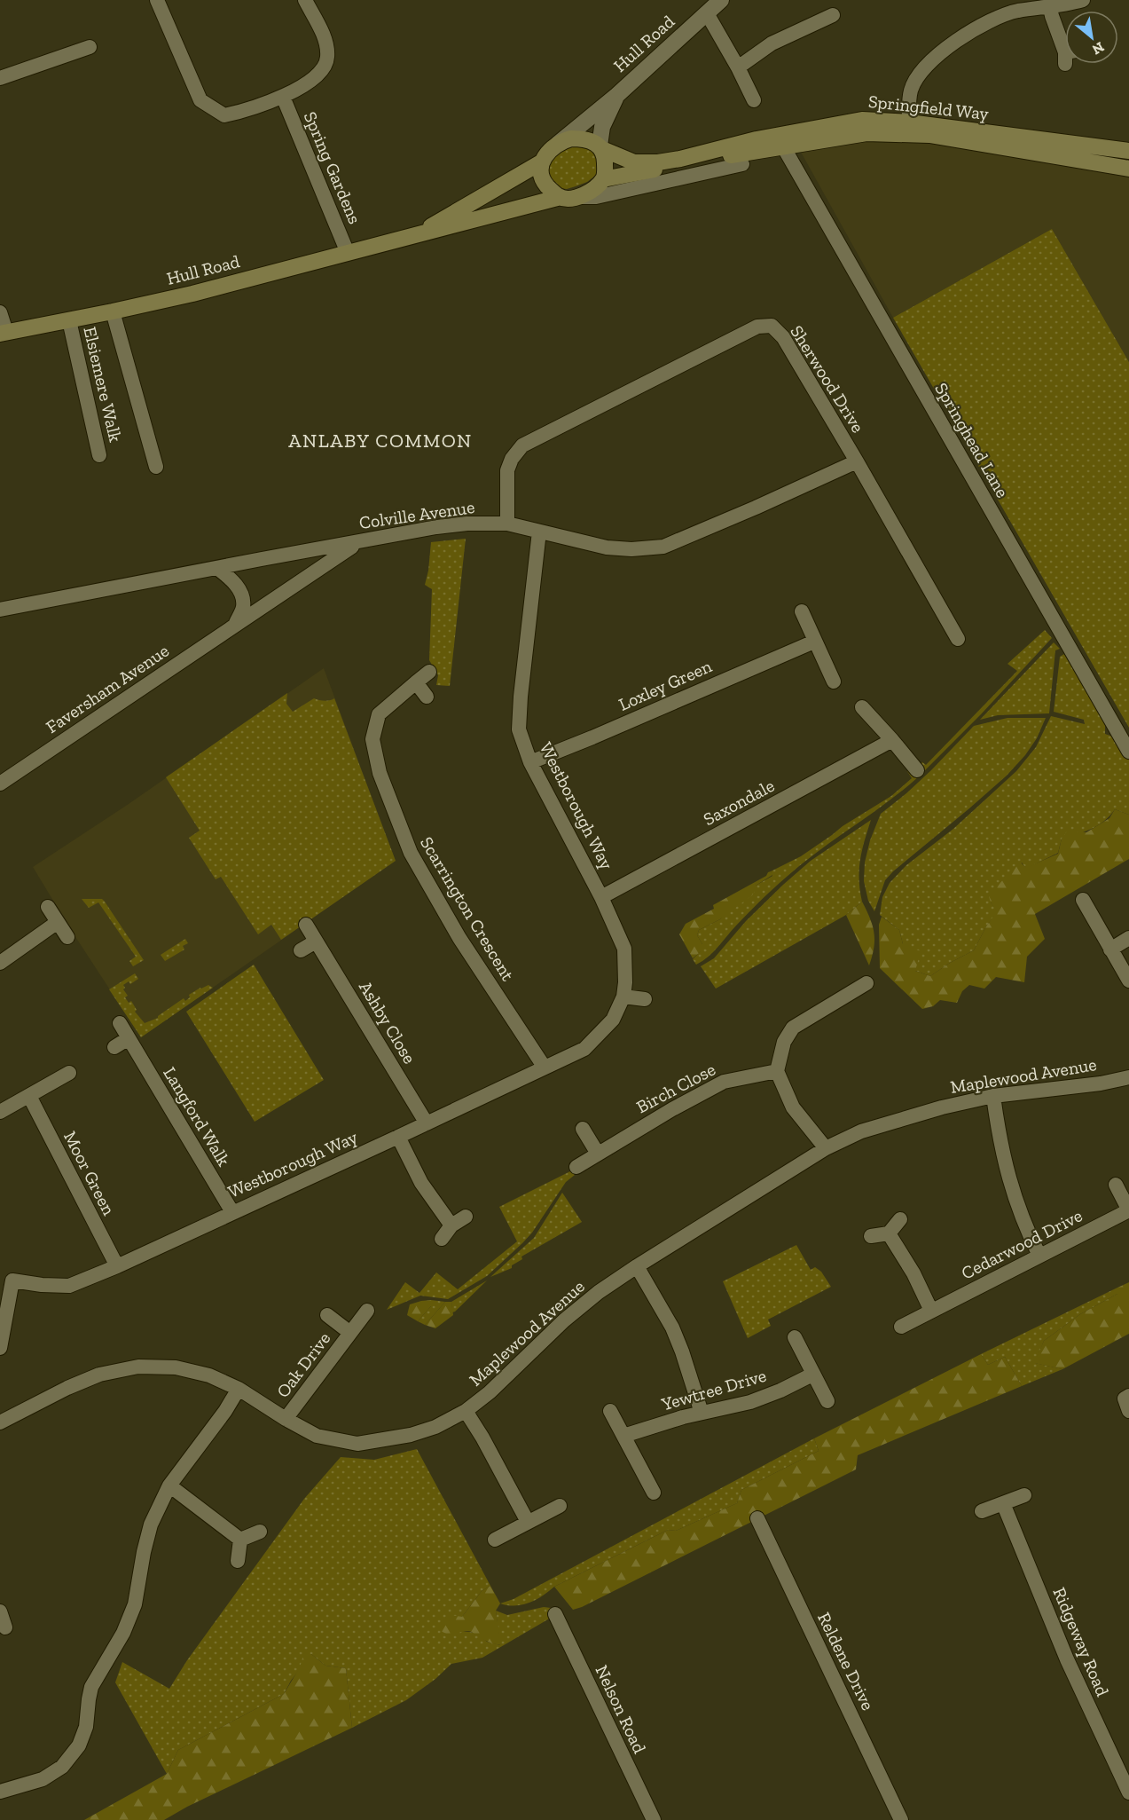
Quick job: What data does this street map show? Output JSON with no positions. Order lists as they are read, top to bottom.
{
  "streets": {
    "main road": ["Hull Road", "Springfield Way"],
    "street": [
      "Spring Gardens",
      "Sherwood Drive",
      "Elsiemere Walk",
      "Springhead Lane",
      "Colville Avenue",
      "Loxley Green",
      "Faversham Avenue",
      "Saxondale",
      "Westborough Way",
      "Scarrington Crescent",
      "Ashby Close",
      "Maplewood Avenue",
      "Birch Close",
      "Langford Walk",
      "Moor Green",
      "Cedarwood Drive",
      "Oak Drive",
      "Yewtree Drive",
      "Ridgeway Road",
      "Reldene Drive",
      "Nelson Road"
    ]
  },
  "crossings": [
    ["Hull Road", "Springfield Way"],
    ["Hull Road", "Spring Gardens"],
    ["Hull Road", "Elsiemere Walk"],
    ["Springfield Way", "Springhead Lane"],
    ["Sherwood Drive", "Colville Avenue"],
    ["Colville Avenue", "Faversham Avenue"],
    ["Colville Avenue", "Westborough Way"],
    ["Loxley Green", "Westborough Way"],
    ["Saxondale", "Westborough Way"],
    ["Westborough Way", "Scarrington Crescent"],
    ["Westborough Way", "Ashby Close"],
    ["Westborough Way", "Langford Walk"],
    ["Westborough Way", "Moor Green"],
    ["Maplewood Avenue", "Oak Drive"]
  ],
  "districts": ["ANLABY COMMON"],
  "north": "bottom right"
}
